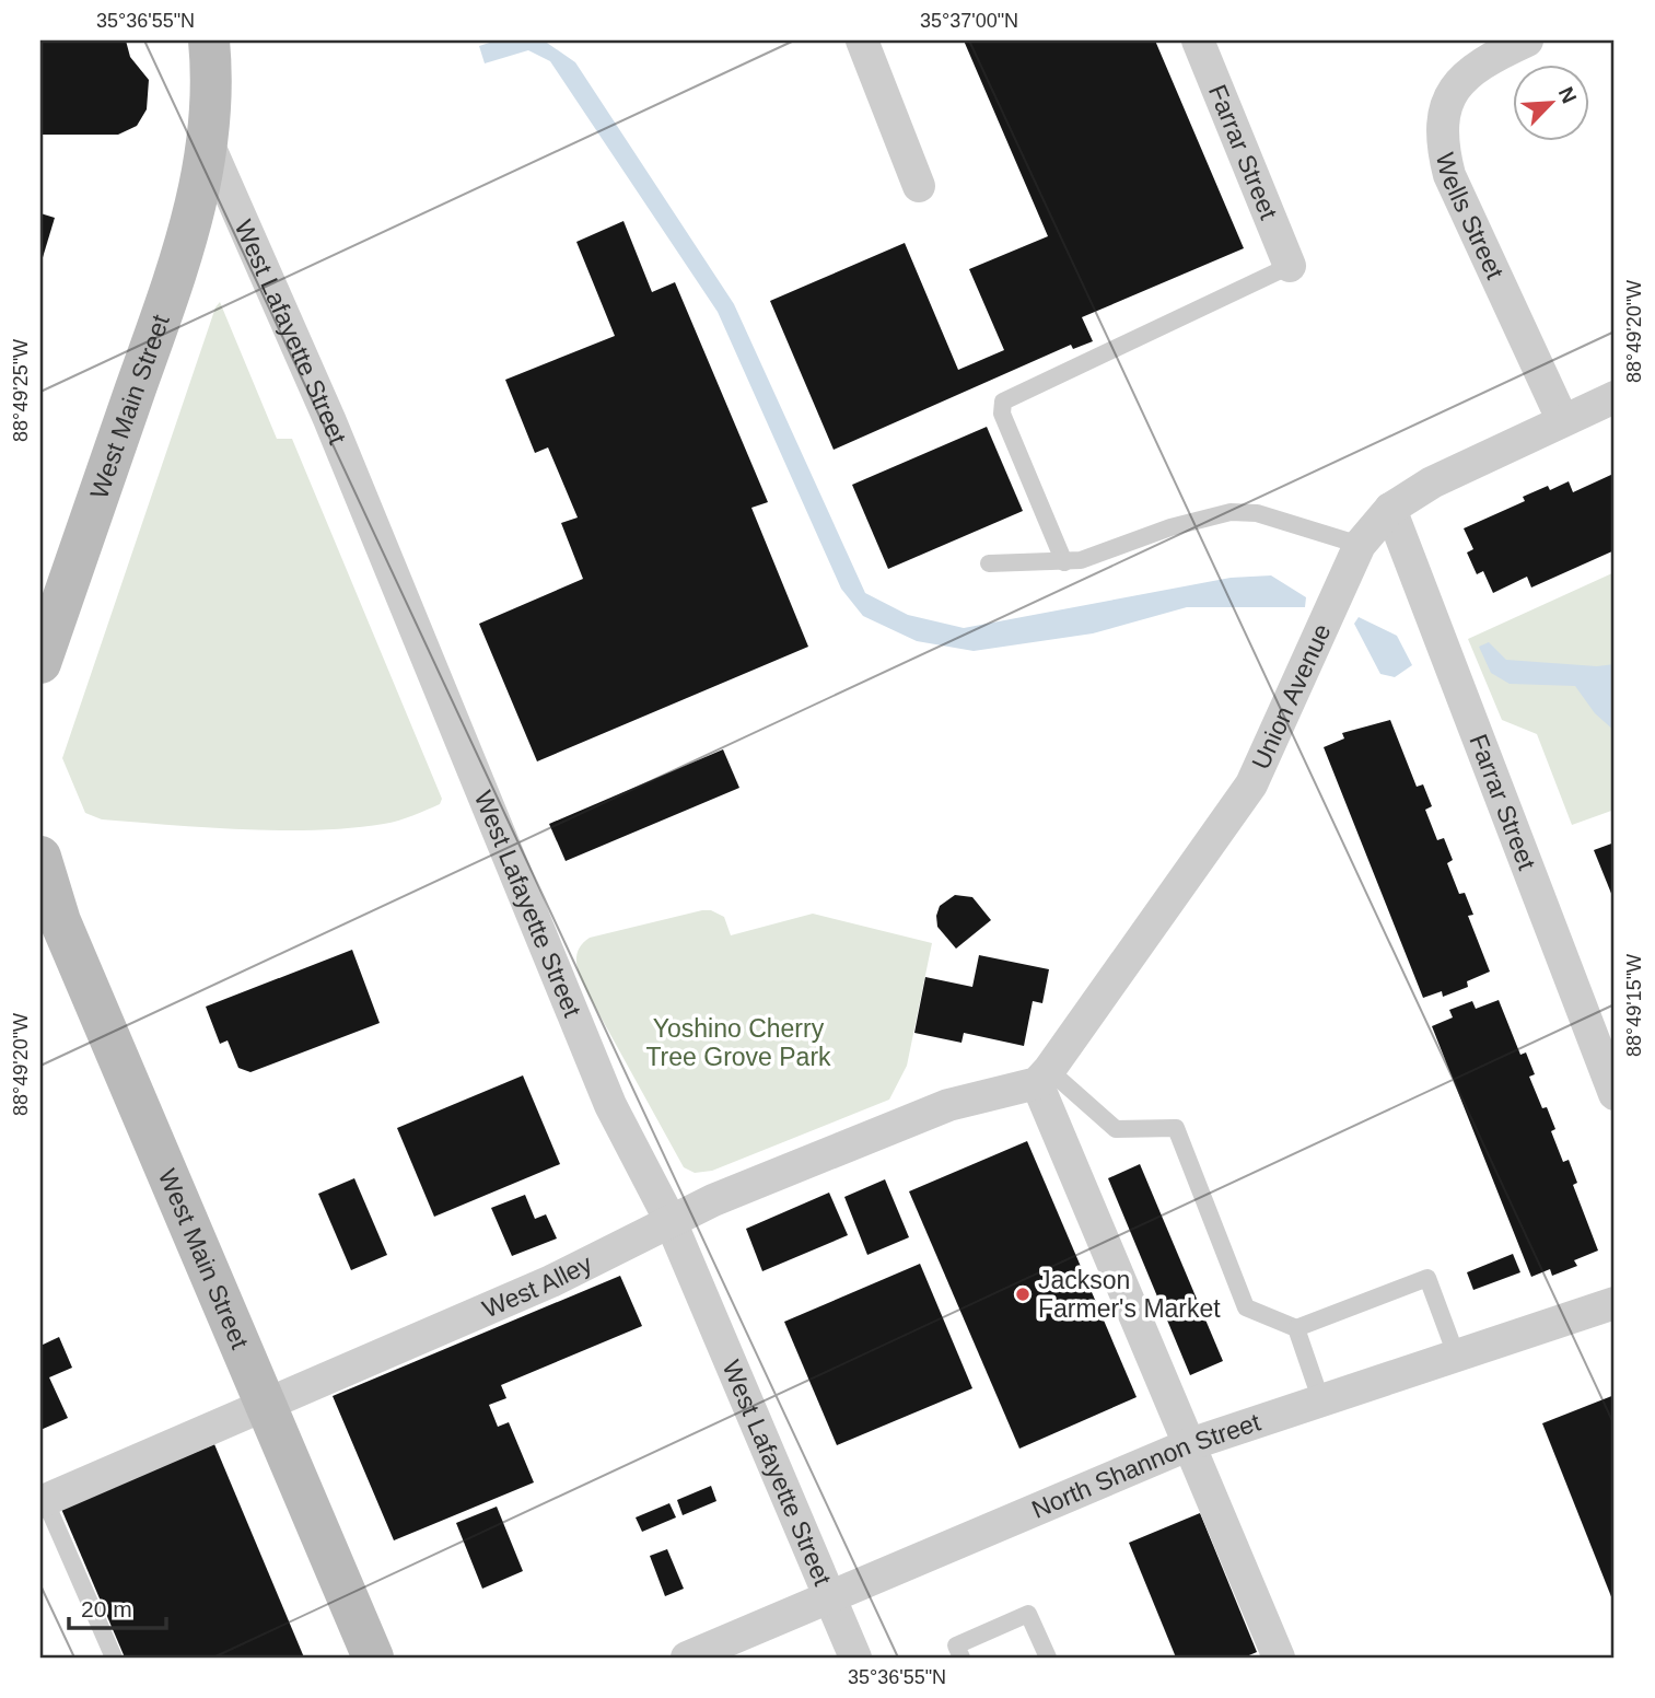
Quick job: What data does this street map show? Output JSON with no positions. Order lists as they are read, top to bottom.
{
  "streets": {
    "main road": ["West Main Street"],
    "street": [
      "Farrar Street",
      "Wells Street",
      "West Lafayette Street",
      "Union Avenue",
      "West Alley",
      "North Shannon Street"
    ]
  },
  "crossings": [
    ["Farrar Street", "Union Avenue"],
    ["Wells Street", "Union Avenue"],
    ["West Lafayette Street", "West Main Street"],
    ["West Lafayette Street", "West Alley"],
    ["West Lafayette Street", "North Shannon Street"],
    ["West Main Street", "West Alley"],
    ["Union Avenue", "West Alley"]
  ],
  "parks": ["Yoshino Cherry Tree Grove Park"],
  "places": ["Jackson Farmer's Market"],
  "scale_bar": "20 m",
  "north": "top right",
  "coordinates": [
    "35°36'55\"N",
    "35°37'00\"N",
    "88°49'20\"W",
    "88°49'25\"W",
    "88°49'15\"W"
  ]
}
